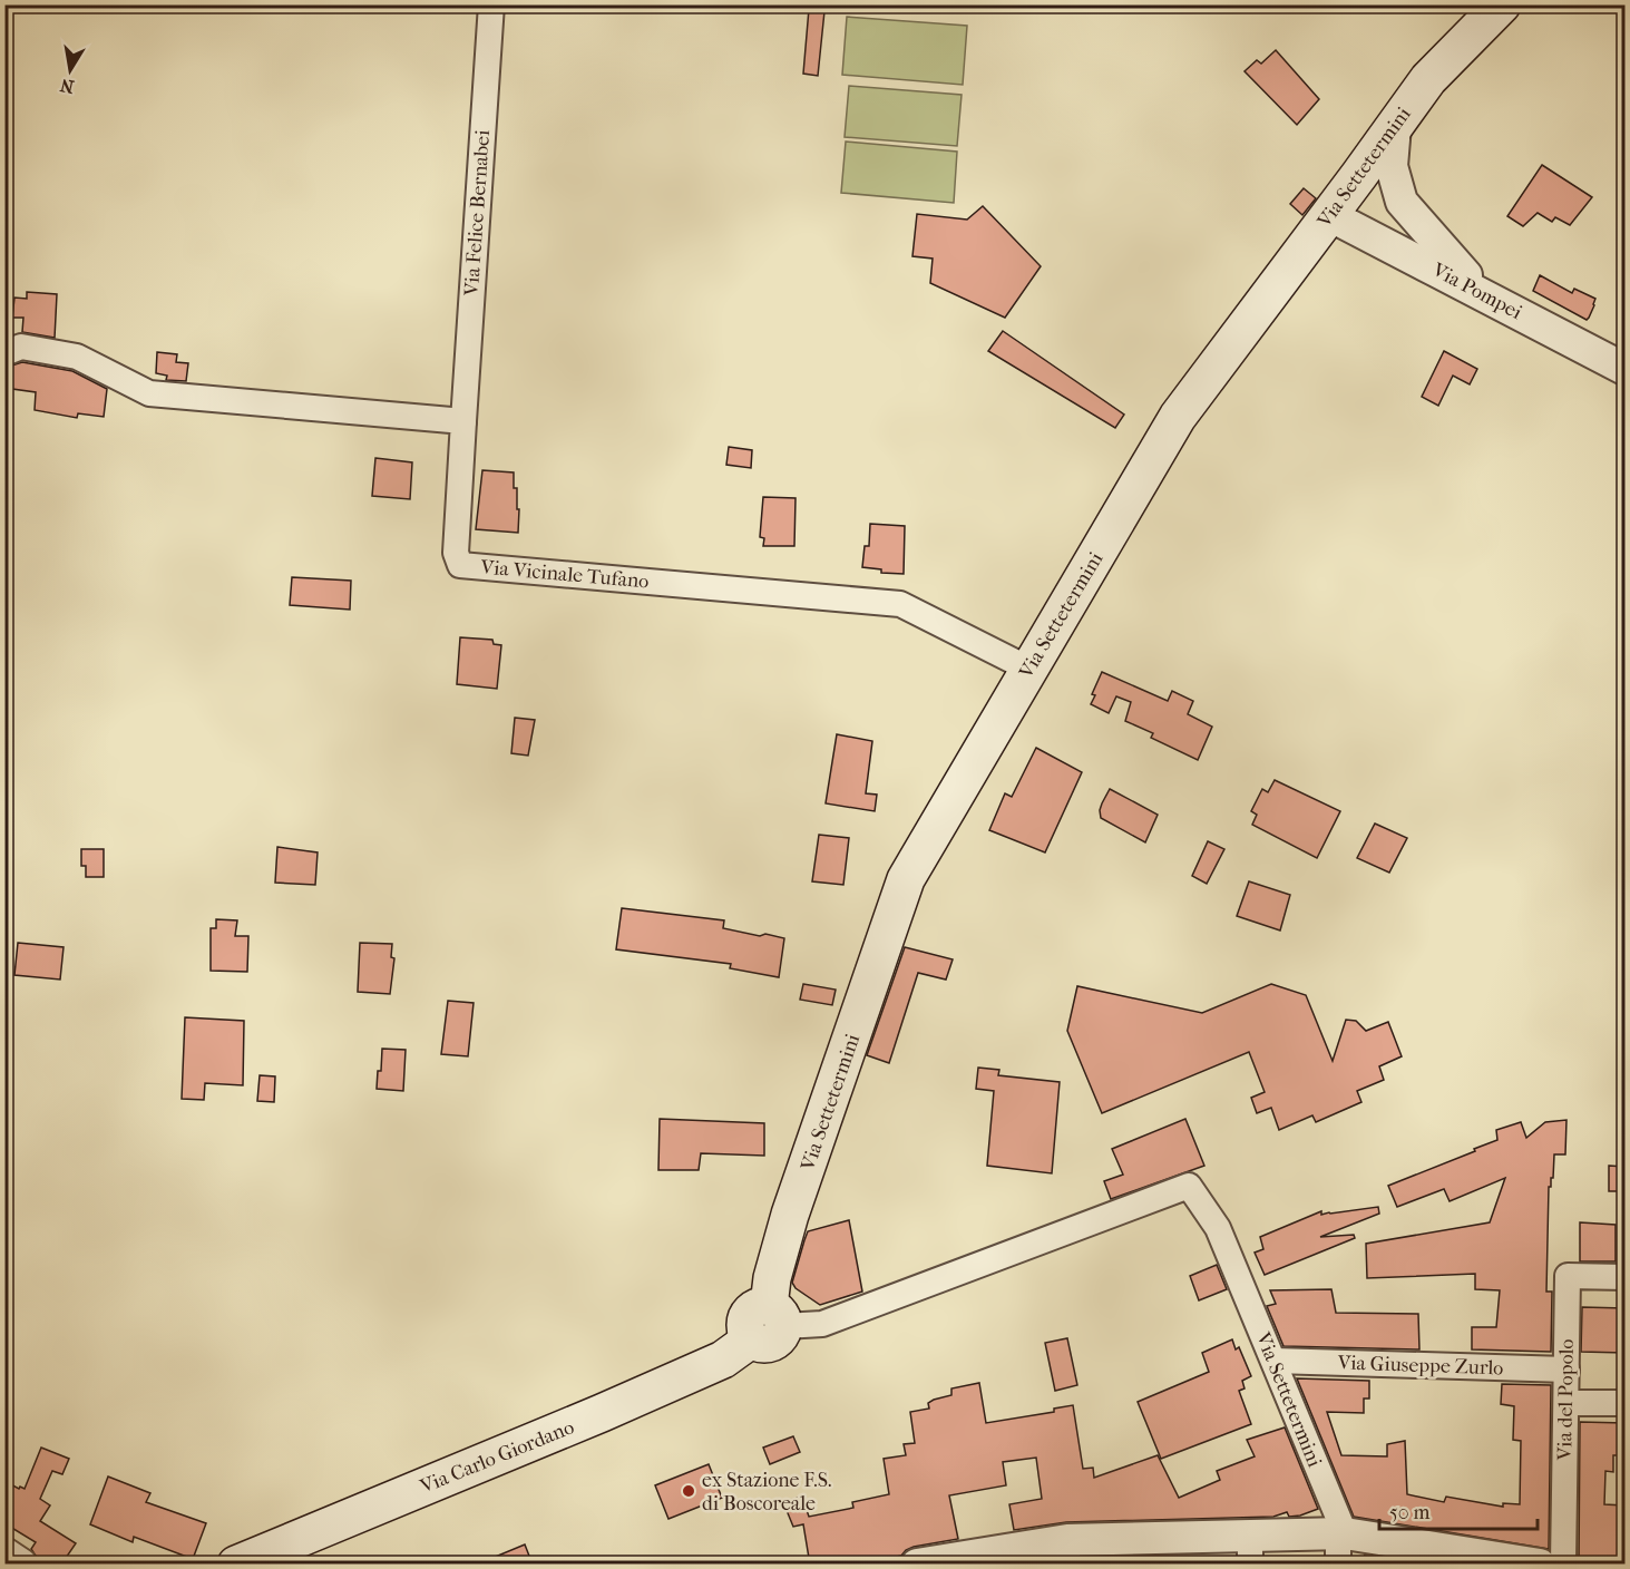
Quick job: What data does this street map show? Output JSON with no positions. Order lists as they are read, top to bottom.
{
  "streets": {
    "main road": ["Via Settetermini", "Via Carlo Giordano"],
    "street": [
      "Via Felice Bernabei",
      "Via Pompei",
      "Via Vicinale Tufano",
      "Via Giuseppe Zurlo",
      "Via del Popolo"
    ]
  },
  "crossings": [
    ["Via Settetermini", "Via Pompei"],
    ["Via Settetermini", "Via Vicinale Tufano"],
    ["Via Settetermini", "Via Giuseppe Zurlo"],
    ["Via Settetermini", "Via Carlo Giordano"],
    ["Via Felice Bernabei", "Via Vicinale Tufano"],
    ["Via Giuseppe Zurlo", "Via del Popolo"]
  ],
  "places": ["ex Stazione F.S. di Boscoreale"],
  "scale_bar": "50 m",
  "north": "bottom"
}
